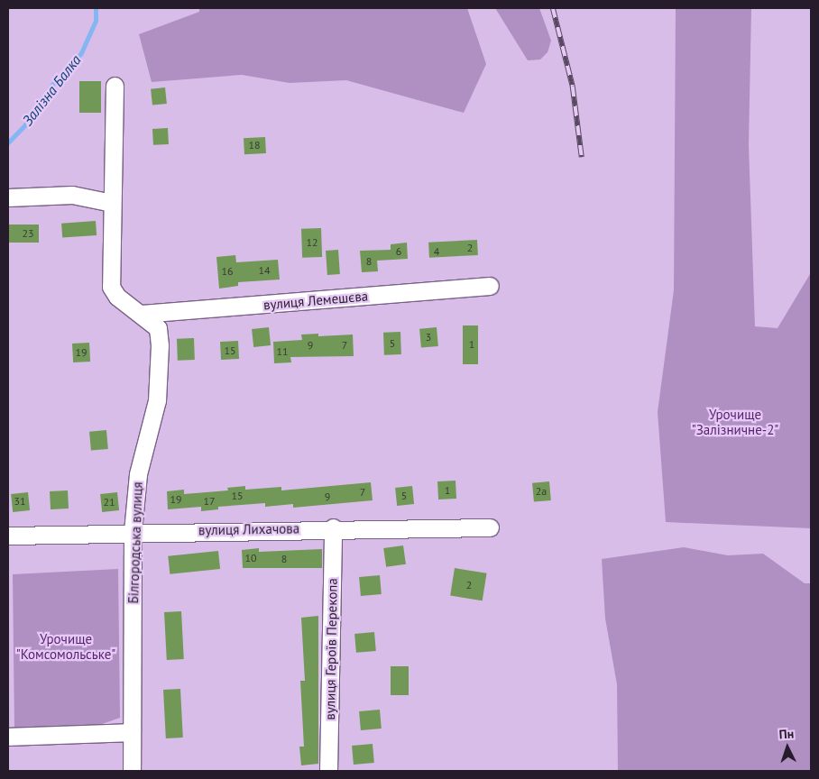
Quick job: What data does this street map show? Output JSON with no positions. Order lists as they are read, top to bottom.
{
  "streets": {
    "street": [
      "вулиця Лемешєва",
      "вулиця Лихачова",
      "Білгородська вулиця",
      "вулиця Героїв Перекопа"
    ]
  },
  "crossings": [
    ["вулиця Лемешєва", "Білгородська вулиця"],
    ["вулиця Лихачова", "Білгородська вулиця"],
    ["вулиця Лихачова", "вулиця Героїв Перекопа"]
  ],
  "water": ["Залізна Балка"],
  "parks": ["Урочище \"Залізничне-2\"", "Урочище \"Комсомольське\""],
  "house_numbers": [
    "18",
    "23",
    "12",
    "2",
    "6",
    "4",
    "8",
    "14",
    "16",
    "3",
    "5",
    "1",
    "9",
    "7",
    "15",
    "11",
    "19",
    "1",
    "2а",
    "7",
    "15",
    "5",
    "9",
    "19",
    "31",
    "17",
    "21",
    "10",
    "8",
    "2"
  ],
  "north": "top"
}
